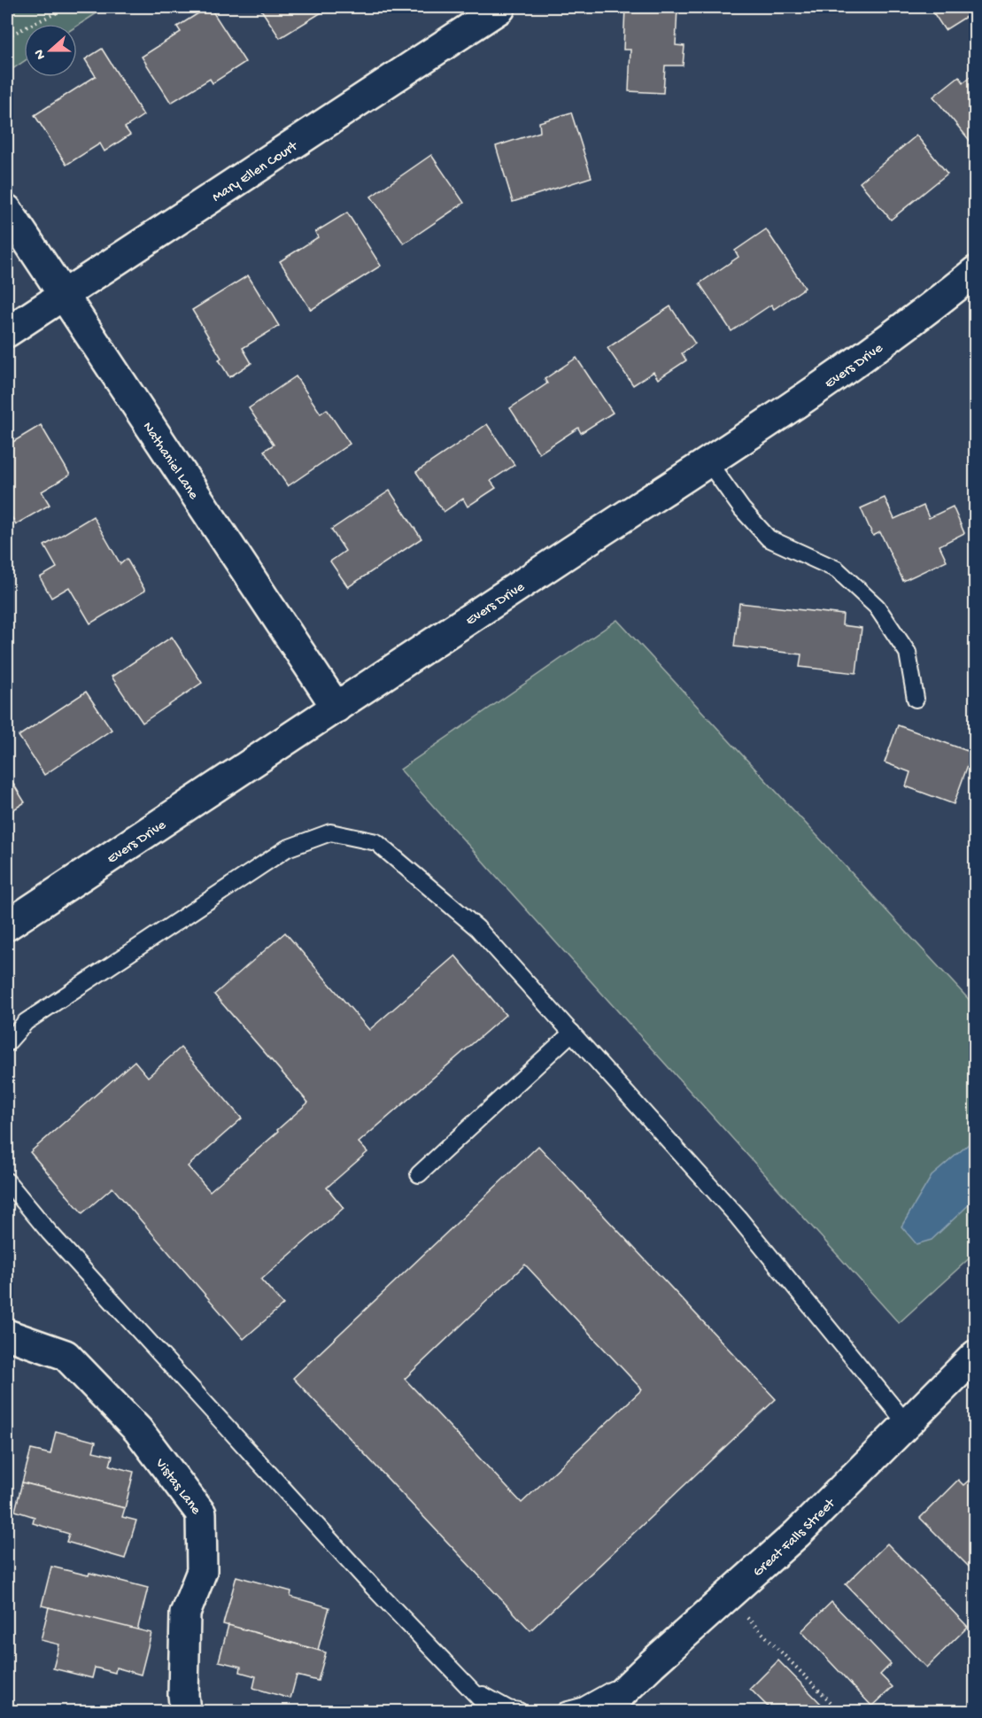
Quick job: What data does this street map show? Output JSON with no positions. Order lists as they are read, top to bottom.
{
  "streets": {
    "street": [
      "Mary Ellen Court",
      "Evers Drive",
      "Nathaniel Lane",
      "Vistas Lane",
      "Great Falls Street"
    ]
  },
  "crossings": [
    ["Mary Ellen Court", "Nathaniel Lane"],
    ["Evers Drive", "Nathaniel Lane"]
  ],
  "north": "left"
}
